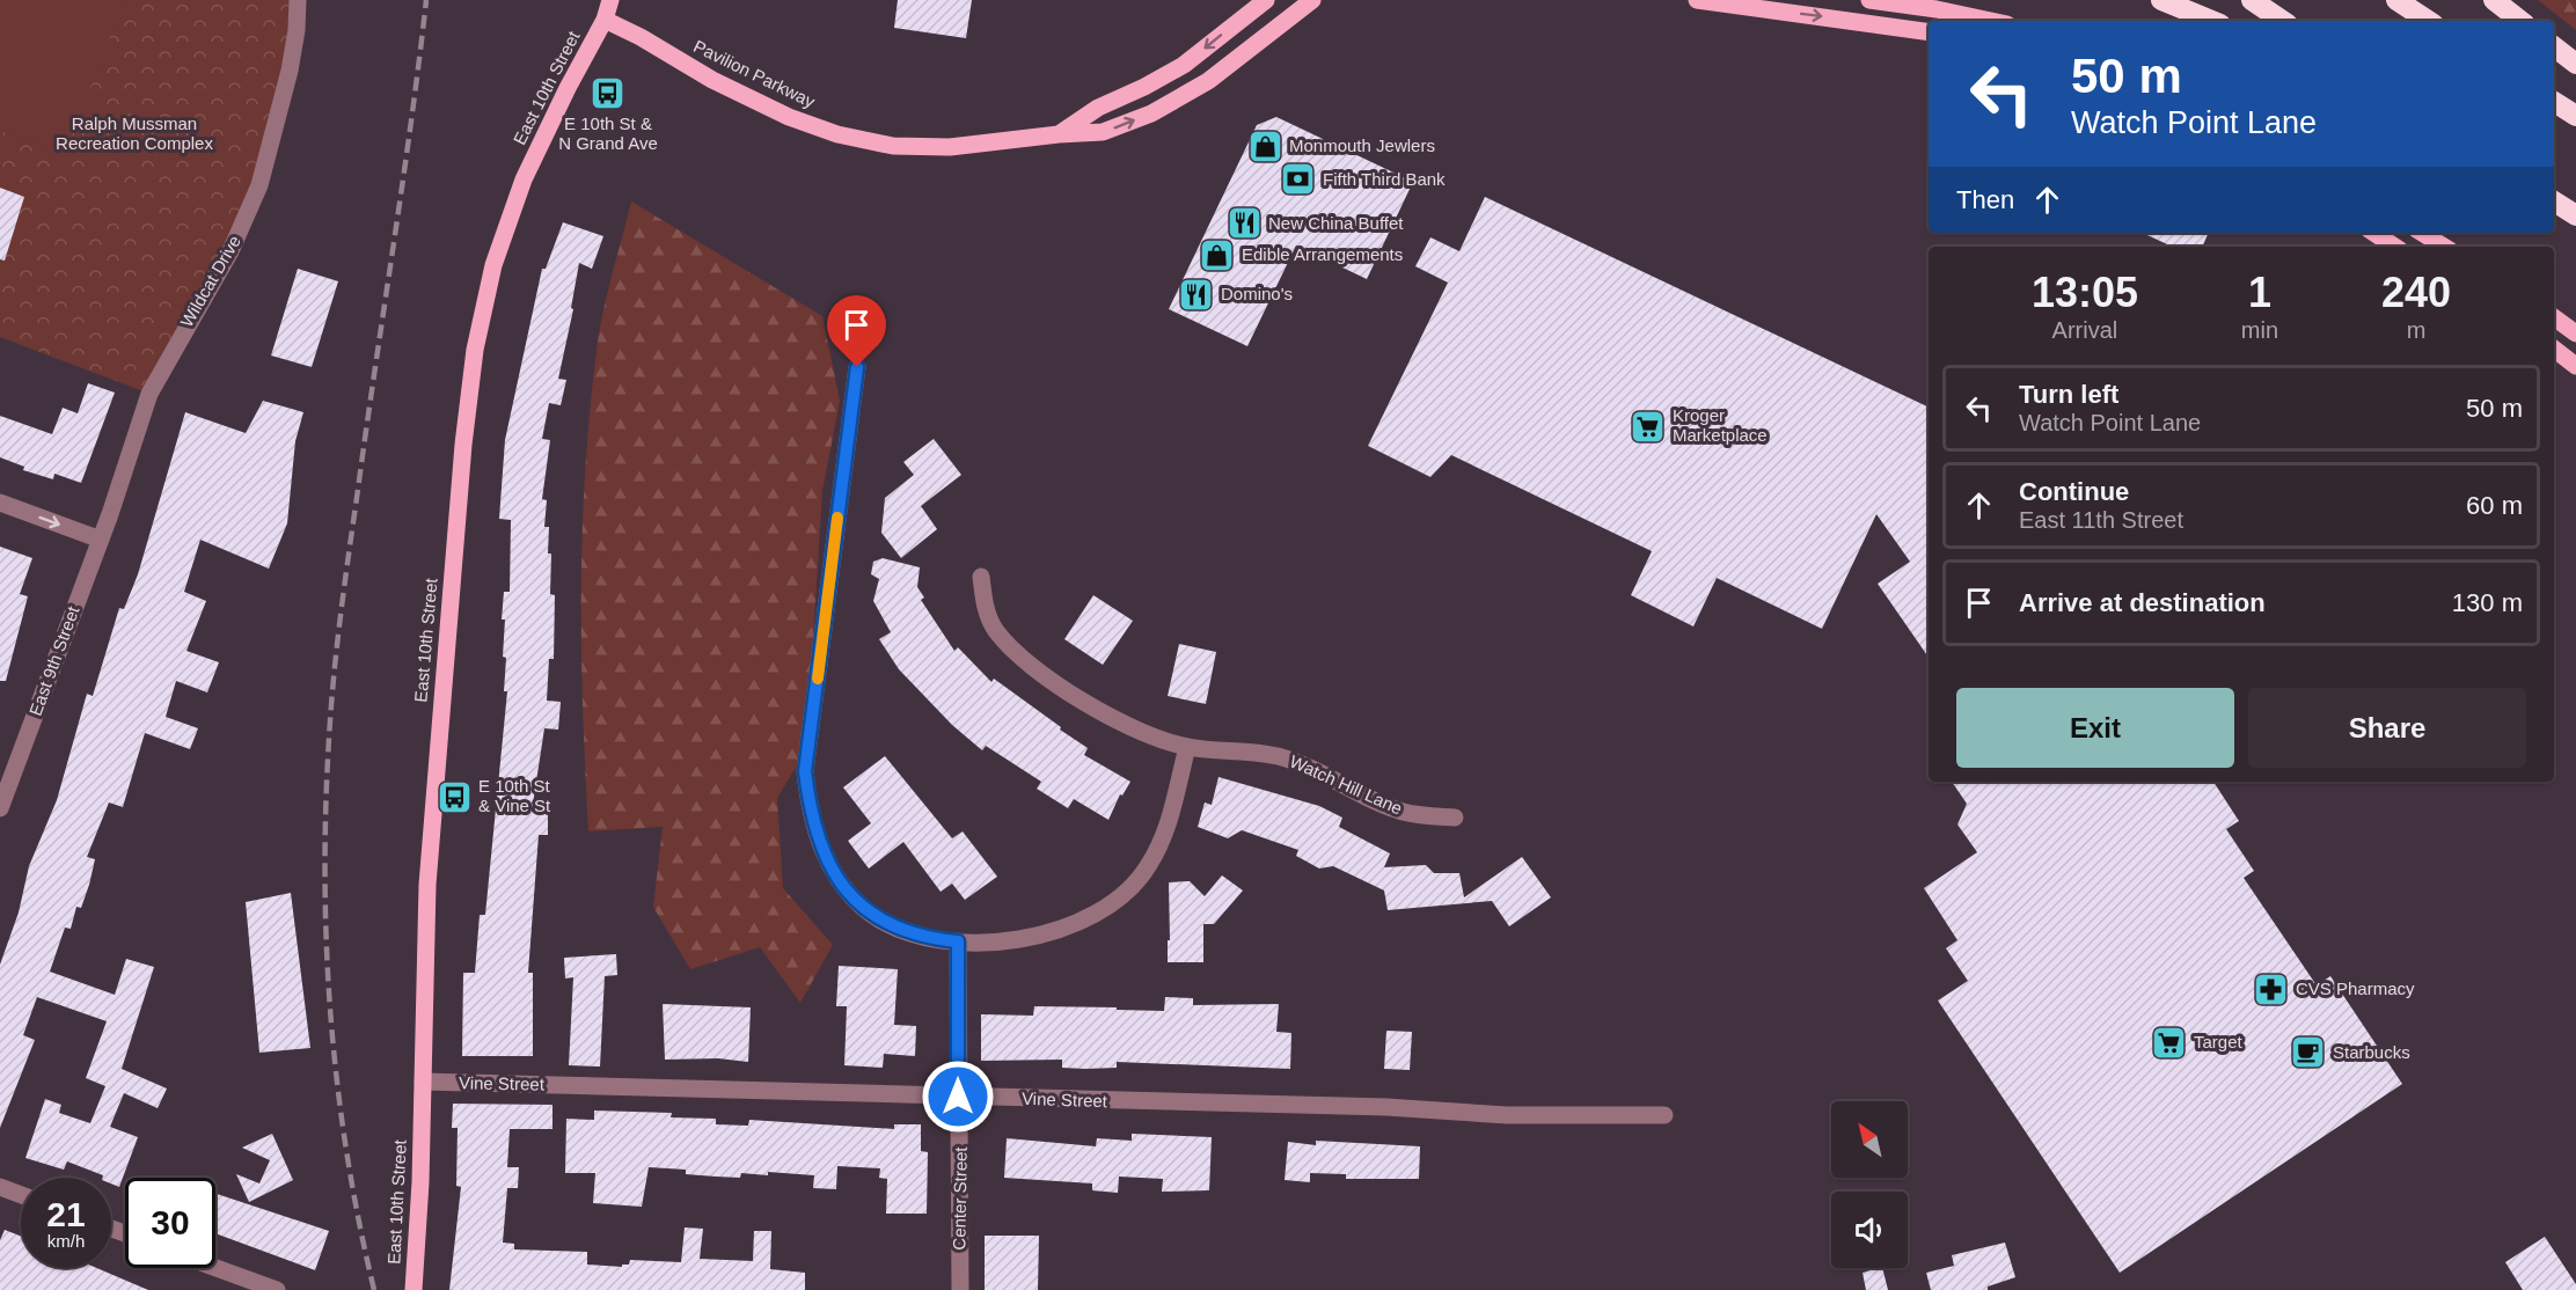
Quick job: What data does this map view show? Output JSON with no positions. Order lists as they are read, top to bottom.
{
  "streets": {
    "main road": ["Pavilion Parkway", "East 10th Street"],
    "street": [
      "Wildcat Drive",
      "East 9th Street",
      "Watch Hill Lane",
      "Vine Street",
      "Center Street"
    ]
  },
  "crossings": [
    ["Pavilion Parkway", "East 10th Street"],
    ["East 10th Street", "Vine Street"],
    ["Wildcat Drive", "East 9th Street"],
    ["Vine Street", "Center Street"]
  ],
  "parks": ["Ralph Mussman Recreation Complex"],
  "places": {
    "bus stop": ["E 10th St & N Grand Ave", "E 10th St & Vine St"],
    "shop": ["Monmouth Jewlers", "Edible Arrangements"],
    "bank": ["Fifth Third Bank"],
    "restaurant": ["New China Buffet", "Domino's"],
    "supermarket": ["Kroger Marketplace", "Target"],
    "pharmacy": ["CVS Pharmacy"],
    "cafe": ["Starbucks"]
  },
  "north": "top left",
  "page": {
    "turn": ["50 m", "Watch Point Lane"],
    "then": "Then",
    "eta": [
      "13:05",
      "Arrival",
      "1",
      "min",
      "240",
      "m"
    ],
    "list": [
      {
        "name": "Turn left",
        "note": "Watch Point Lane",
        "value": "50 m"
      },
      {
        "name": "Continue",
        "note": "East 11th Street",
        "value": "60 m"
      },
      {
        "name": "Arrive at destination",
        "value": "130 m"
      }
    ],
    "buttons": ["Exit", "Share"],
    "speed": "21 km/h",
    "limit": "30"
  }
}
